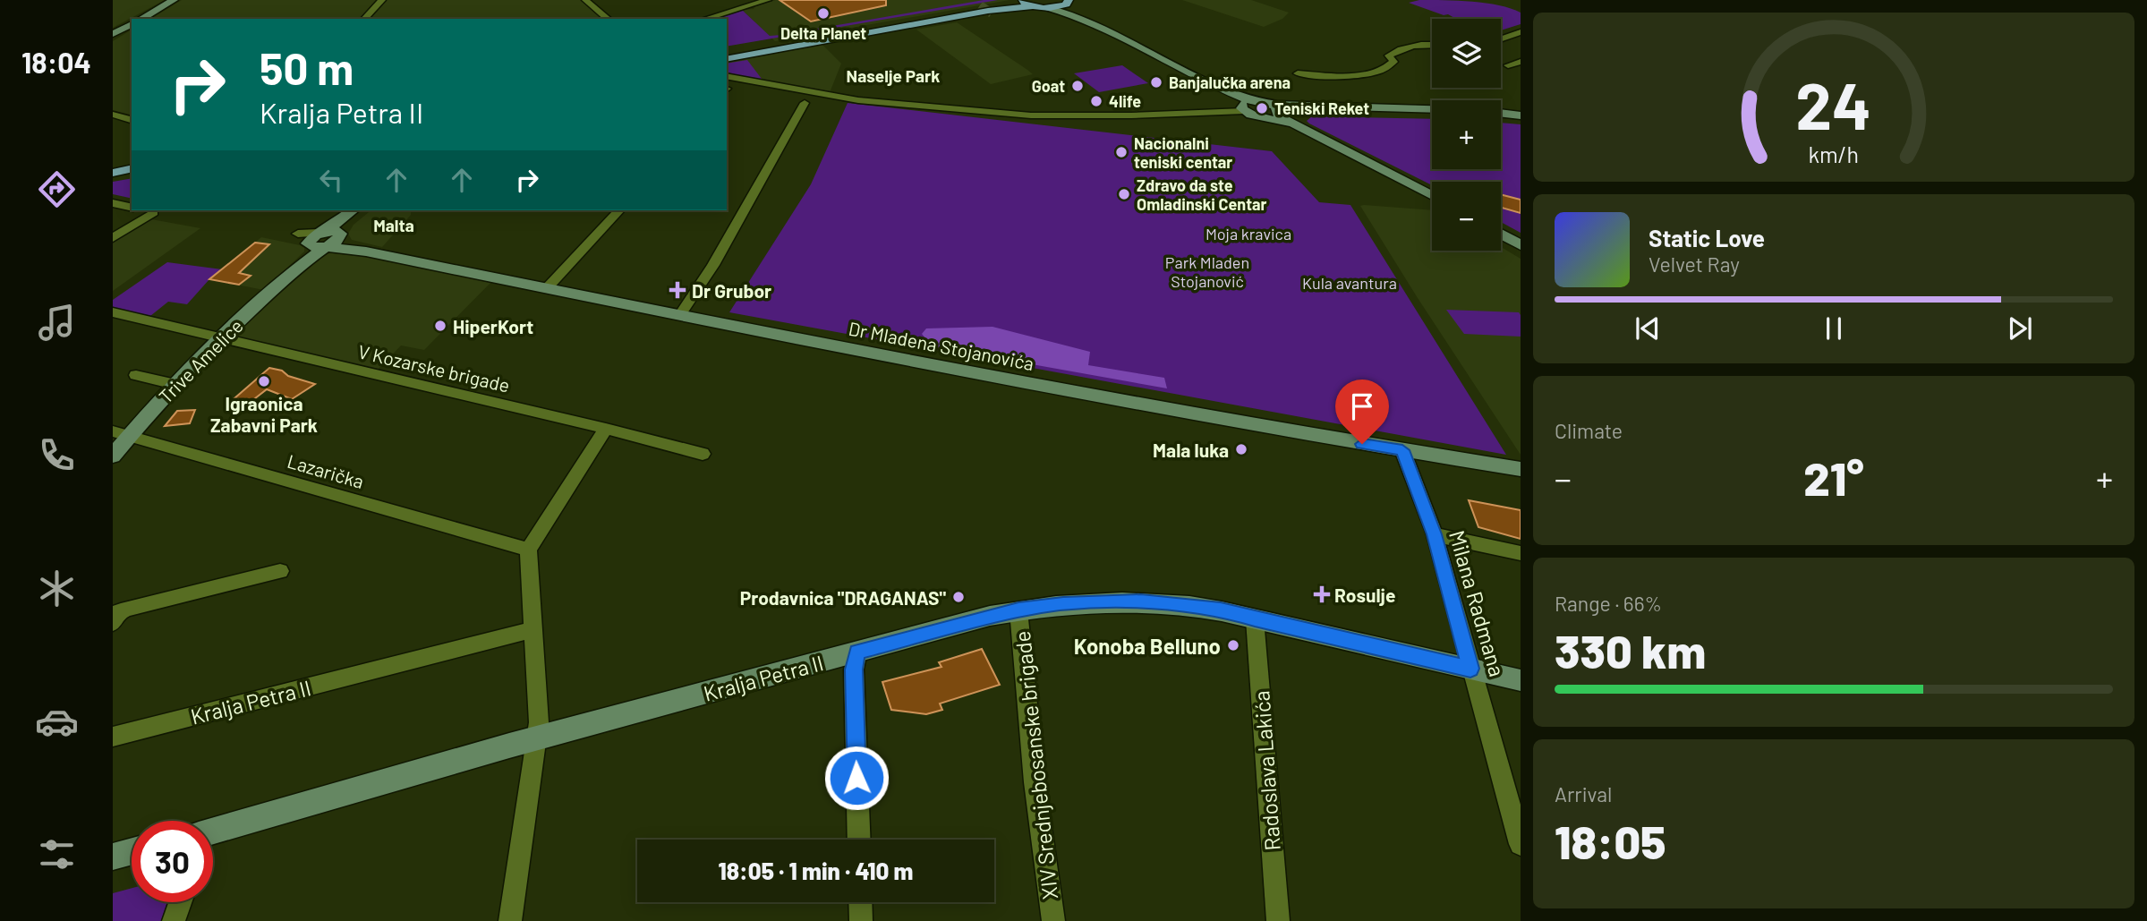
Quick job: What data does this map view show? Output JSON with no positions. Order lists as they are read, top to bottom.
{
  "streets": {
    "street": [
      "Dr Mladena Stojanovića",
      "Trive Amelice",
      "V Kozarske brigade",
      "Lazarička",
      "Milana Radmana",
      "Kralja Petra II",
      "XIV Srednjebosanske brigade",
      "Radoslava Lakića"
    ]
  },
  "crossings": [
    ["Dr Mladena Stojanovića", "Trive Amelice"],
    ["Dr Mladena Stojanovića", "Milana Radmana"],
    ["Trive Amelice", "V Kozarske brigade"],
    ["Trive Amelice", "Lazarička"],
    ["Milana Radmana", "Kralja Petra II"],
    ["Kralja Petra II", "XIV Srednjebosanske brigade"],
    ["Kralja Petra II", "Radoslava Lakića"]
  ],
  "districts": ["Naselje Park", "Malta"],
  "parks": ["Moja kravica", "Park Mladen Stojanović", "Kula avantura"],
  "places": {
    "other": [
      "Delta Planet",
      "Banjalučka arena",
      "Goat",
      "4life",
      "Teniski Reket",
      "Nacionalni teniski centar",
      "Zdravo da ste Omladinski Centar",
      "HiperKort",
      "Igraonica Zabavni Park",
      "Mala luka",
      "Prodavnica \"DRAGANAS\"",
      "Konoba Belluno"
    ],
    "health": ["Dr Grubor", "Rosulje"]
  },
  "page": {
    "tabs": "18:04",
    "map_buttons": ["+", "−"],
    "turn": ["50 m", "Kralja Petra II"],
    "song": ["Static Love", "Velvet Ray"],
    "tile": [
      "Climate",
      ["Range · 66%", "330 km"],
      ["Arrival", "18:05"]
    ],
    "heat": ["−", "21°", "+"],
    "limit": "30",
    "trip": "18:05 · 1 min · 410 m",
    "gauge": ["24", "km/h"]
  }
}
